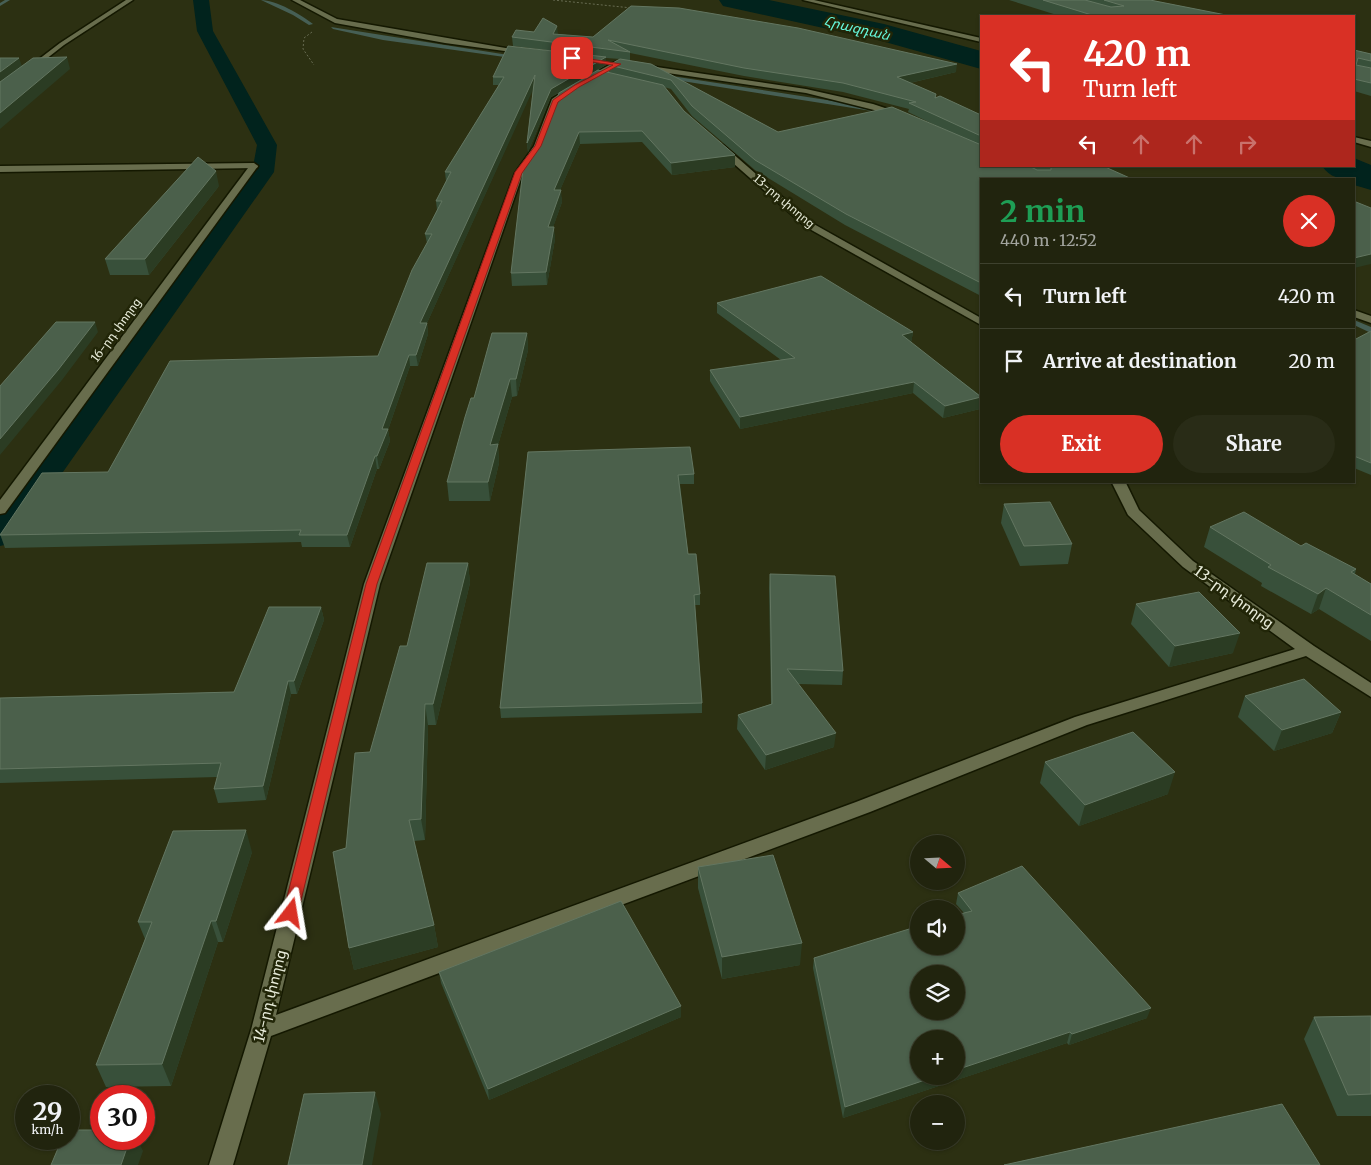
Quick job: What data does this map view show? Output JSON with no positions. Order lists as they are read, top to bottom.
{
  "streets": {
    "street": ["13-րդ փողոց", "16-րդ փողոց", "14-րդ փողոց"]
  },
  "water": ["Հրազդան"],
  "north": "right",
  "page": {
    "turn": ["420 m", "Turn left"],
    "heading": ["2 min", "440 m · 12:52"],
    "list": [
      {
        "name": "Turn left",
        "value": "420 m"
      },
      {
        "name": "Arrive at destination",
        "value": "20 m"
      }
    ],
    "buttons": ["Exit", "Share"],
    "map_buttons": ["+", "−"],
    "speed": "29 km/h",
    "limit": "30"
  }
}
